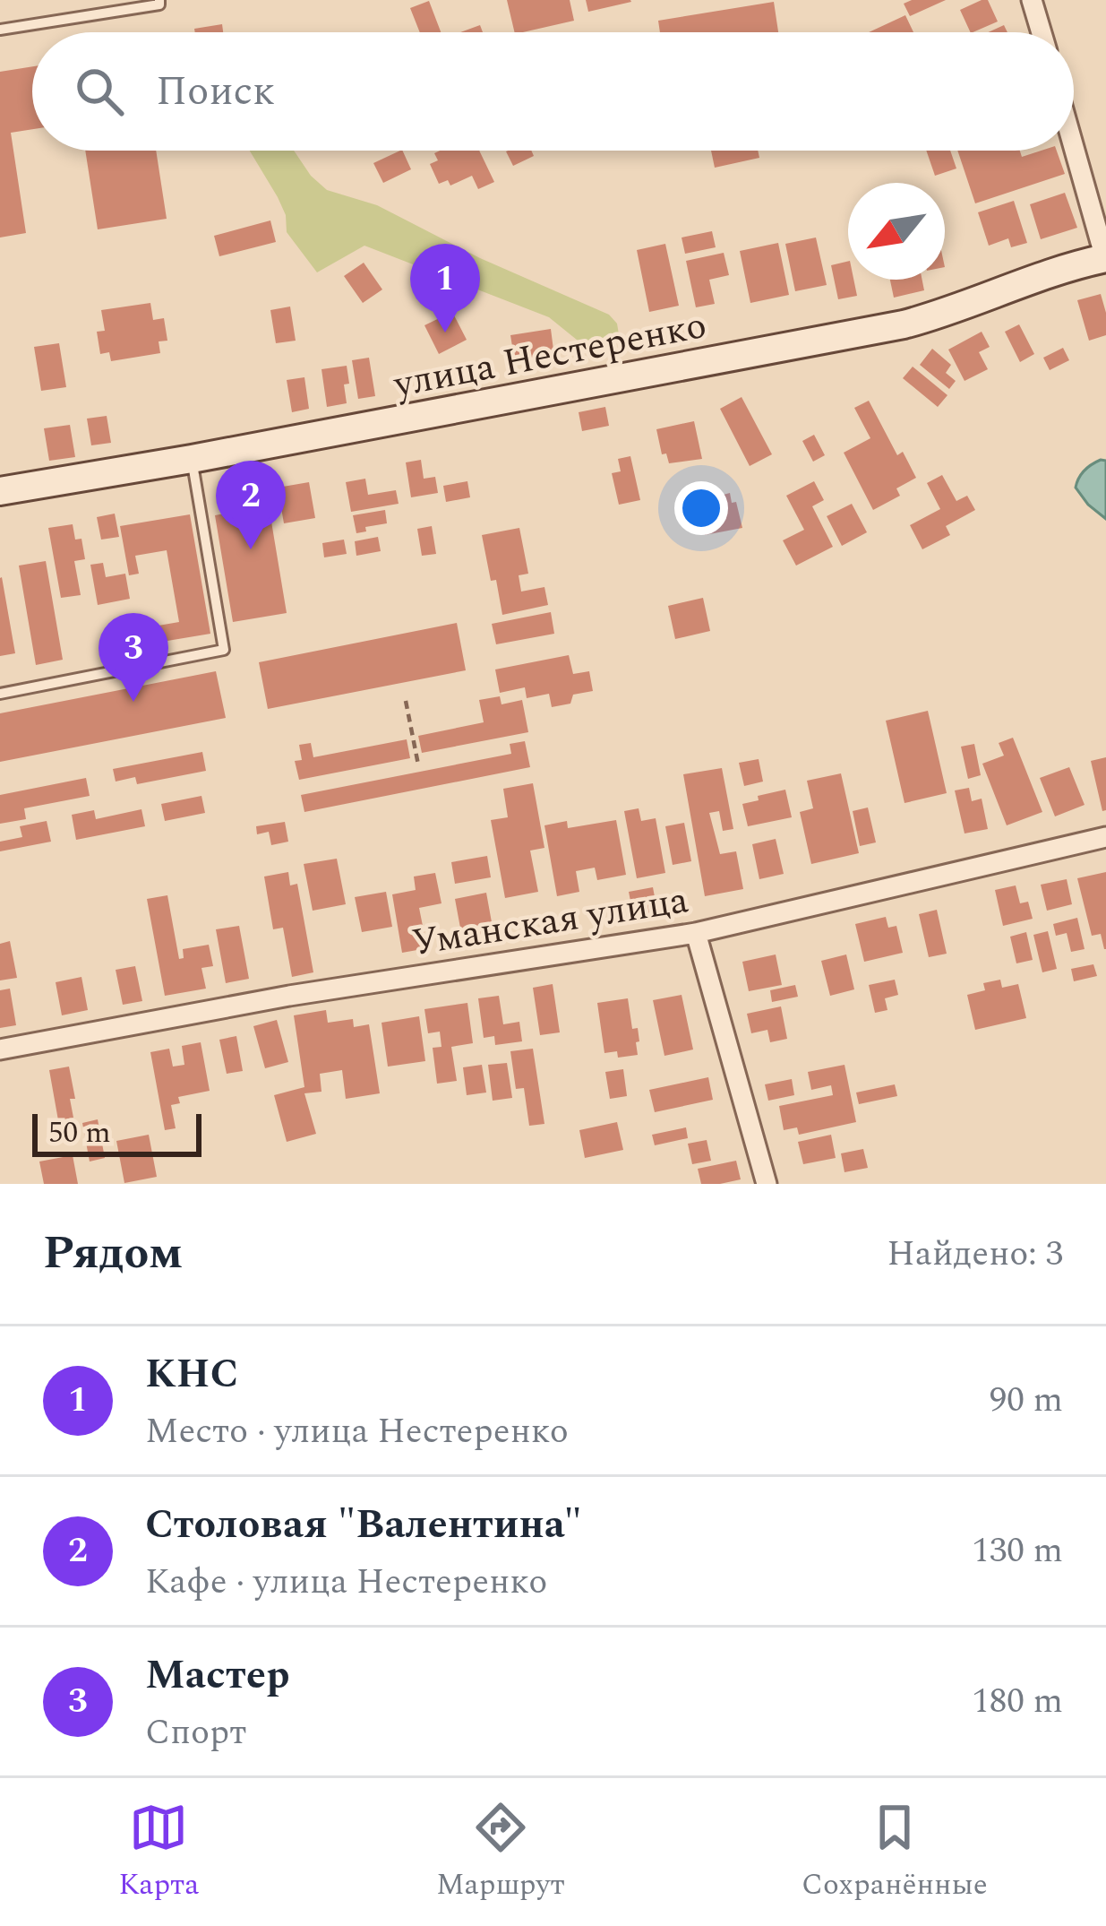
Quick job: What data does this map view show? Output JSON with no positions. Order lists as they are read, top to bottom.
{
  "streets": {
    "street": ["улица Нестеренко", "Уманская улица"]
  },
  "scale_bar": "50 m",
  "north": "bottom left",
  "page": {
    "search": "Поиск",
    "pins": ["1", "2", "3"],
    "scale": "50 m",
    "heading": ["Рядом", "Найдено: 3"],
    "list": [
      {
        "mark": "1",
        "name": "КНС",
        "note": "Место · улица Нестеренко",
        "value": "90 m"
      },
      {
        "mark": "2",
        "name": "Столовая \"Валентина\"",
        "note": "Кафе · улица Нестеренко",
        "value": "130 m"
      },
      {
        "mark": "3",
        "name": "Мастер",
        "note": "Спорт",
        "value": "180 m"
      }
    ],
    "nav": ["Карта", "Маршрут", "Сохранённые"]
  }
}
